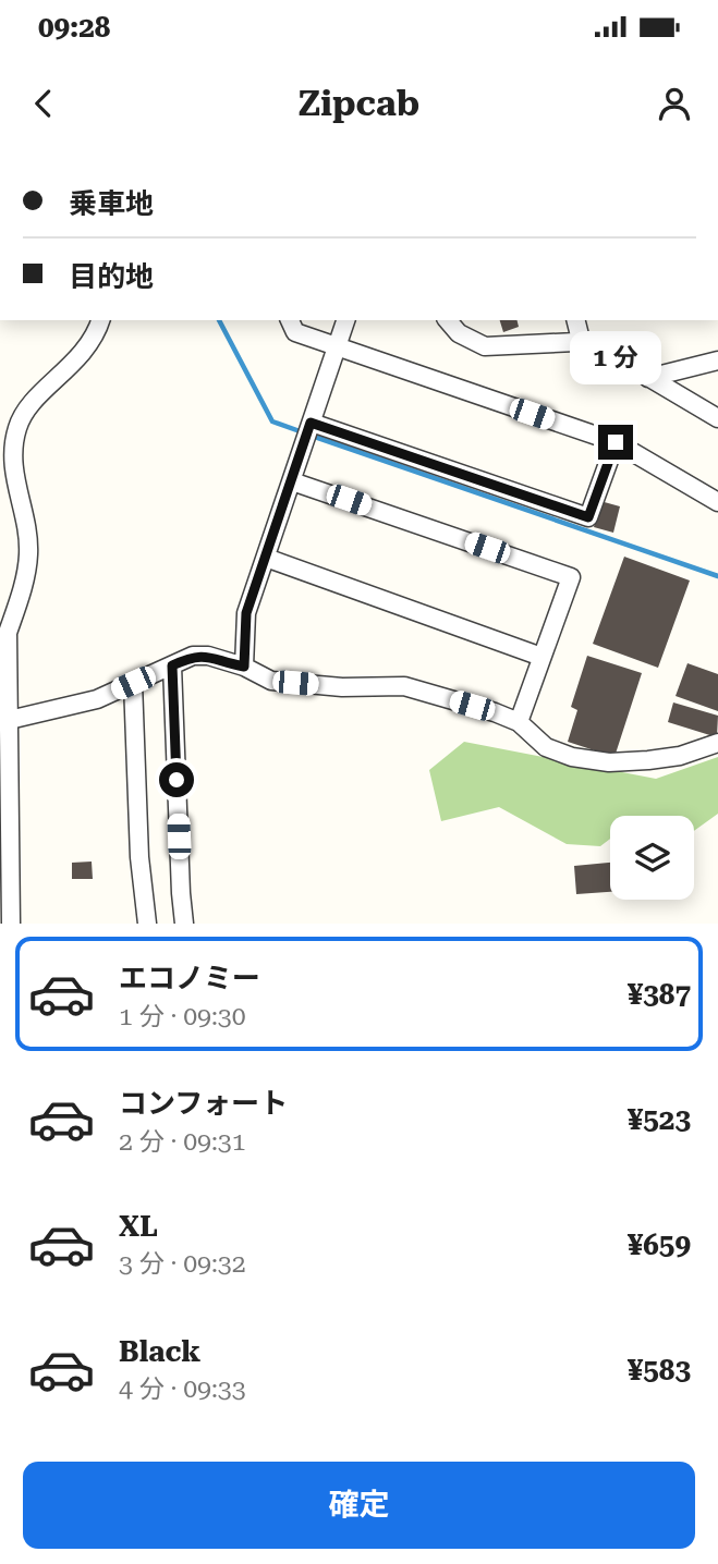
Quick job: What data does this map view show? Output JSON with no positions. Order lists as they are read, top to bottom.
{
  "page": {
    "status": "09:28",
    "header": "Zipcab",
    "banner": ["乗車地", "目的地"],
    "bubble": "1 分",
    "list": [
      {
        "name": "エコノミー",
        "note": "1 分 · 09:30",
        "value": "¥387"
      },
      {
        "name": "コンフォート",
        "note": "2 分 · 09:31",
        "value": "¥523"
      },
      {
        "name": "XL",
        "note": "3 分 · 09:32",
        "value": "¥659"
      },
      {
        "name": "Black",
        "note": "4 分 · 09:33",
        "value": "¥583"
      }
    ],
    "buttons": "確定"
  }
}
